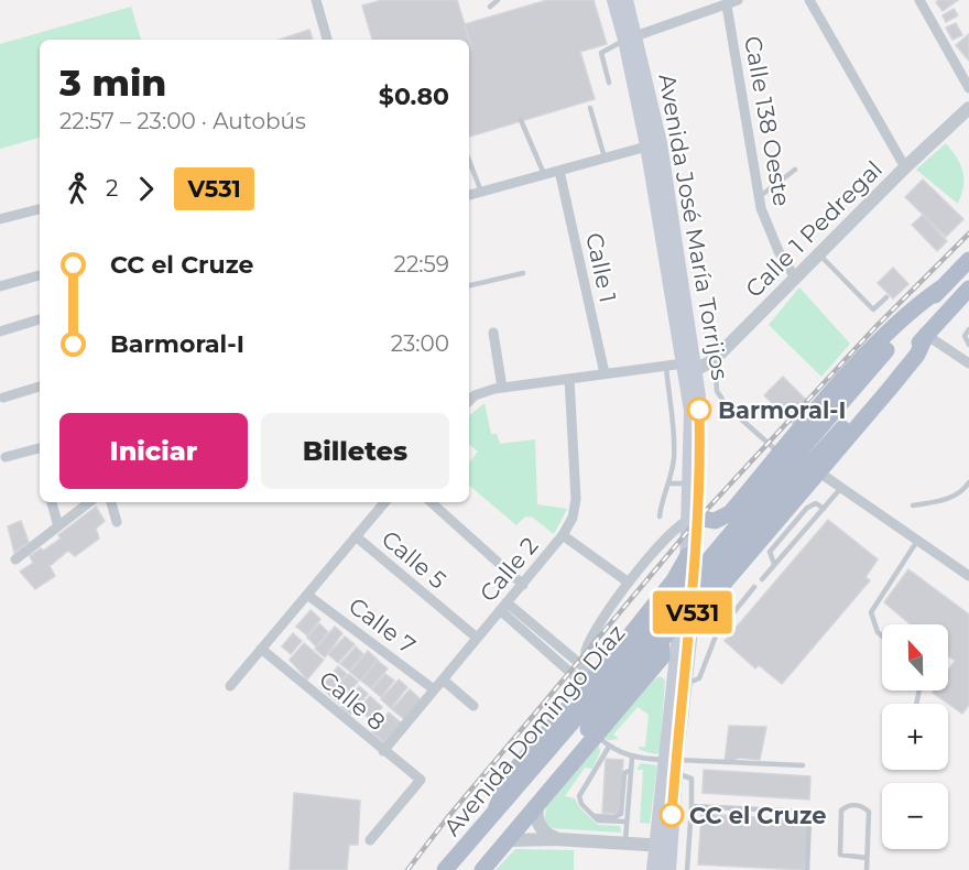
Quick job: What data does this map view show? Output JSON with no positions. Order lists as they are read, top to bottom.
{
  "streets": {
    "main road": ["Avenida José María Torrijos", "Avenida Domingo Díaz"],
    "street": [
      "Calle 138 Oeste",
      "Calle 1 Pedregal",
      "Calle 1",
      "Calle 5",
      "Calle 2",
      "Calle 7",
      "Calle 8"
    ]
  },
  "crossings": [
    ["Calle 138 Oeste", "Calle 1 Pedregal"],
    ["Avenida José María Torrijos", "Calle 1 Pedregal"],
    ["Calle 5", "Calle 2"],
    ["Calle 2", "Calle 7"],
    ["Calle 2", "Calle 8"]
  ],
  "places": ["Barmoral-I", "CC el Cruze"],
  "lines": ["bus line V531"],
  "north": "top",
  "page": {
    "on_map": "V531",
    "heading": ["3 min", "22:57 – 23:00 · Autobús", "$0.80"],
    "legs": ["2", "V531"],
    "list": [
      {
        "name": "CC el Cruze",
        "value": "22:59"
      },
      {
        "name": "Barmoral-I",
        "value": "23:00"
      }
    ],
    "buttons": ["Iniciar", "Billetes"],
    "map_buttons": ["+", "−"]
  }
}
